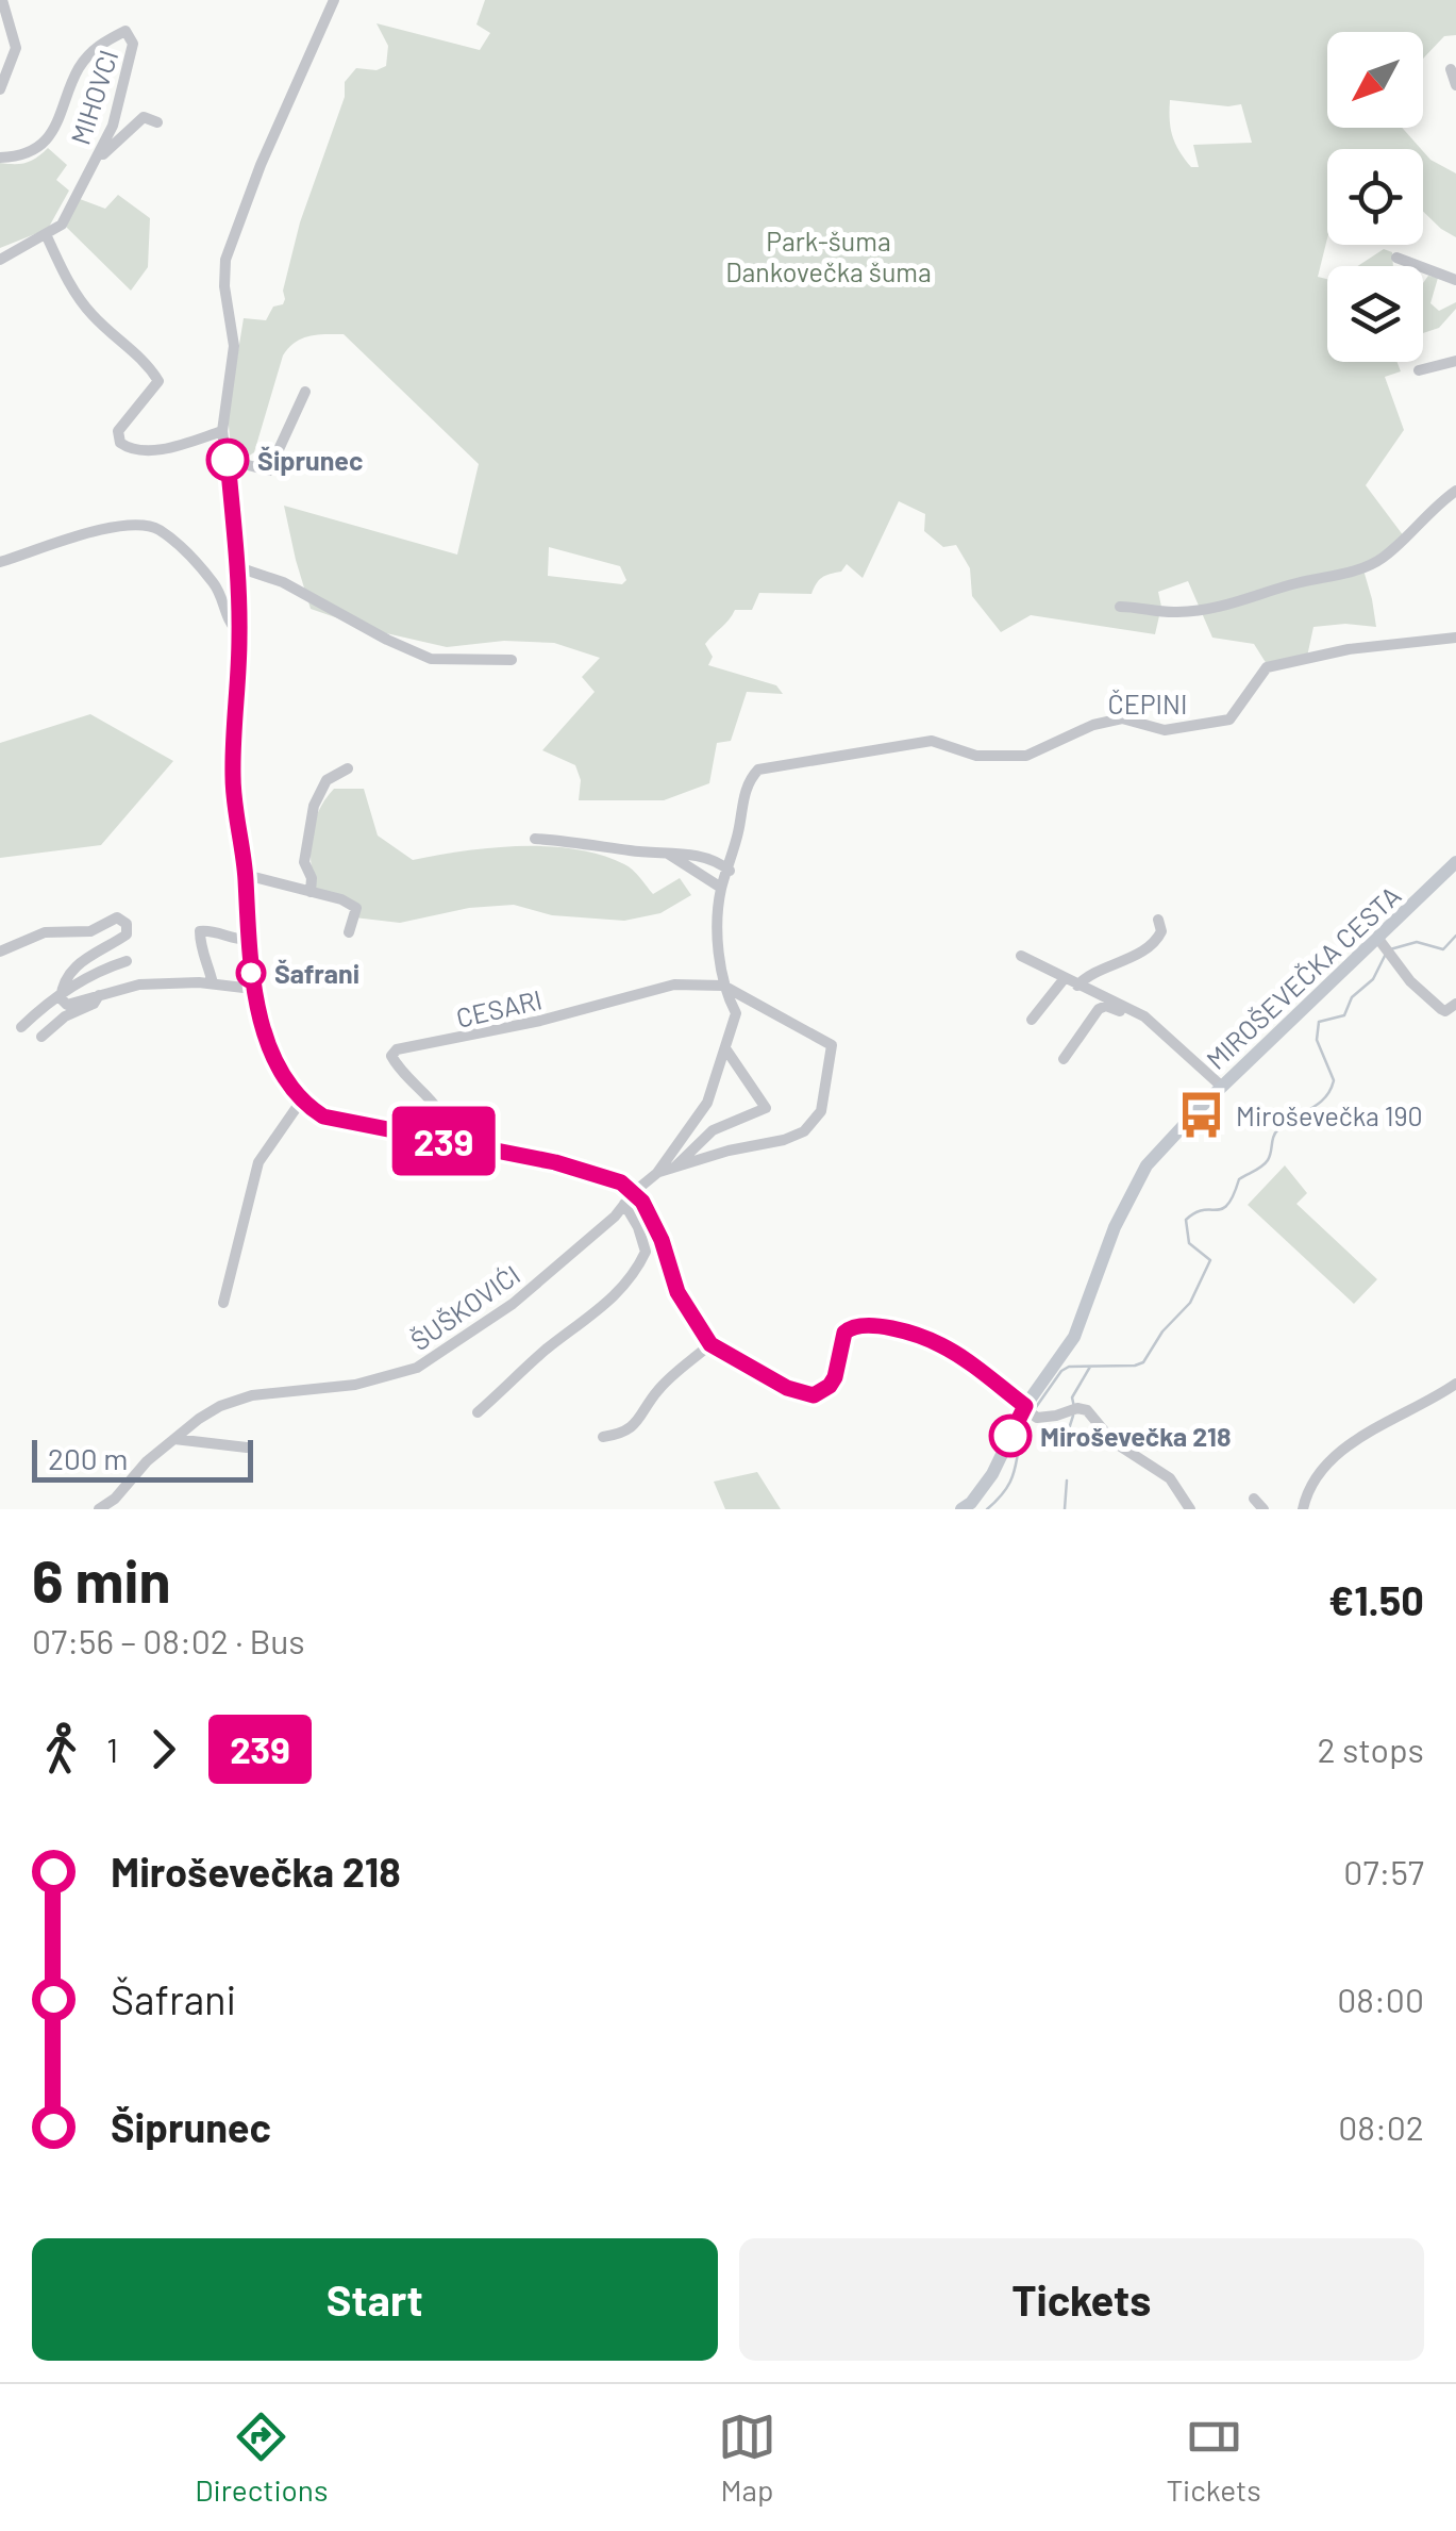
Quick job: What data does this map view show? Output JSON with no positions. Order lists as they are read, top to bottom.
{
  "streets": {
    "main road": ["MIROŠEVEČKA CESTA"],
    "street": [
      "MIHOVCI",
      "ČEPINI",
      "CESARI",
      "ŠUŠKOVIĆI"
    ]
  },
  "parks": ["Park-šuma Dankovečka šuma"],
  "places": {
    "other": ["Šiprunec", "Šafrani", "Miroševečka 218"],
    "bus stop": ["Miroševečka 190"]
  },
  "lines": ["bus line 239"],
  "scale_bar": "200 m",
  "north": "bottom left",
  "page": {
    "on_map": "239",
    "scale": "200 m",
    "heading": ["6 min", "07:56 – 08:02 · Bus", "€1.50"],
    "legs": ["1", "239", "2 stops"],
    "list": [
      {
        "name": "Miroševečka 218",
        "value": "07:57"
      },
      {
        "name": "Šafrani",
        "value": "08:00"
      },
      {
        "name": "Šiprunec",
        "value": "08:02"
      }
    ],
    "buttons": ["Start", "Tickets"],
    "tabs": ["Directions", "Map", "Tickets"]
  }
}
